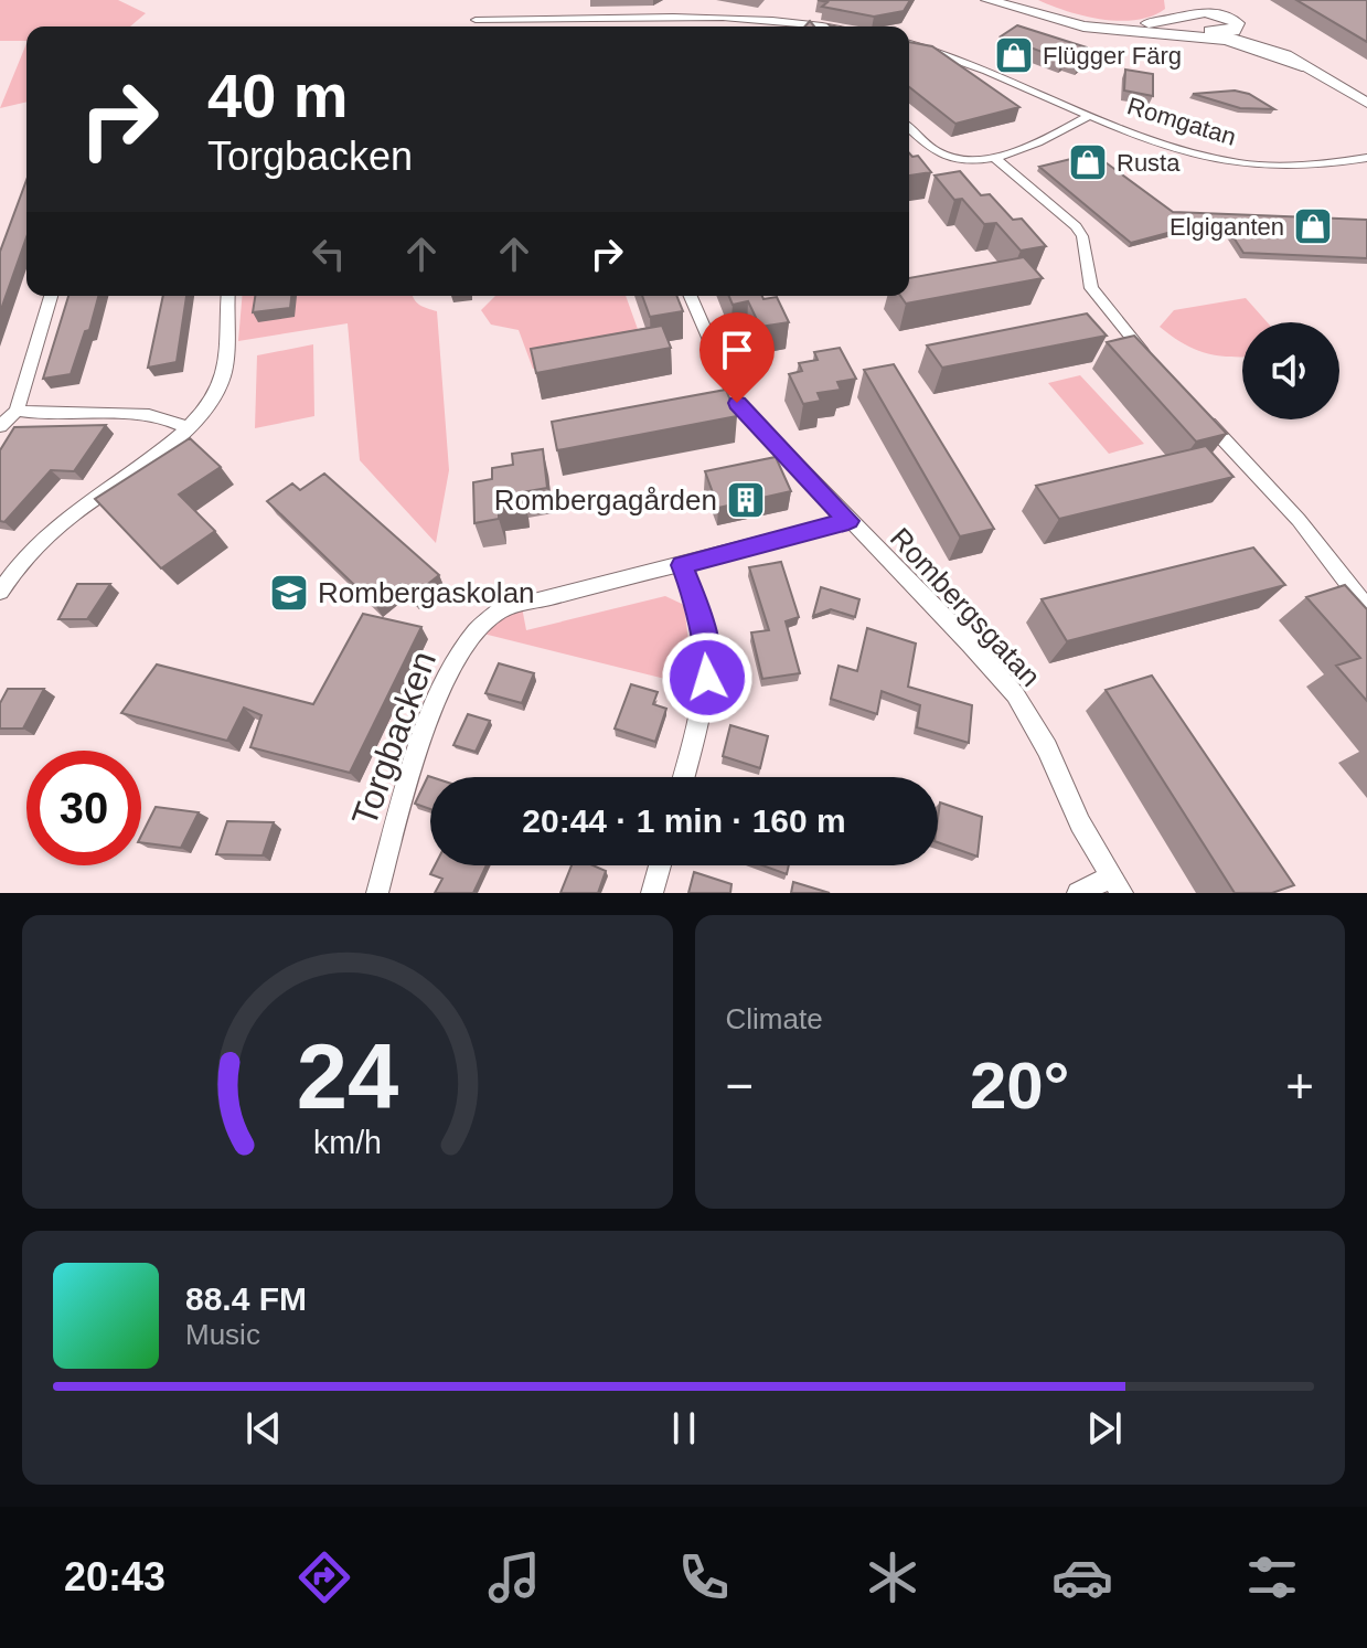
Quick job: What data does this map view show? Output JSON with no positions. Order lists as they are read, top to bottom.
{
  "streets": {
    "street": ["Romgatan", "Rombergsgatan", "Torgbacken"]
  },
  "crossings": [
    ["Rombergsgatan", "Torgbacken"]
  ],
  "places": {
    "shop": ["Flügger Färg", "Rusta", "Elgiganten"],
    "building": ["Rombergagården"],
    "school or university": ["Rombergaskolan"]
  },
  "page": {
    "turn": ["40 m", "Torgbacken"],
    "limit": "30",
    "trip": "20:44 · 1 min · 160 m",
    "tile": "Climate",
    "heat": ["−", "20°", "+"],
    "song": ["88.4 FM", "Music"],
    "tabs": "20:43",
    "gauge": ["24", "km/h"]
  }
}
